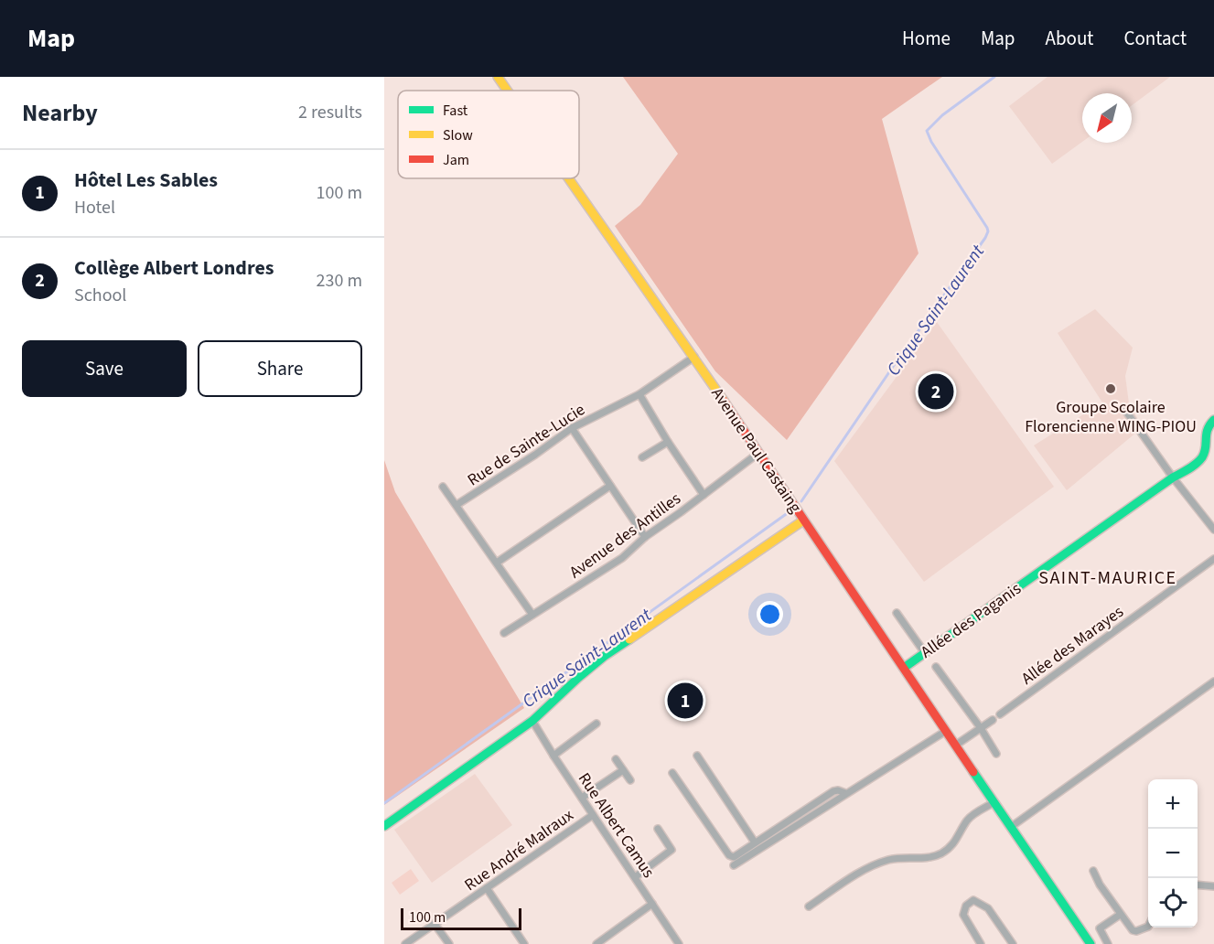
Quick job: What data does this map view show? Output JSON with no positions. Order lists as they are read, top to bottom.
{
  "streets": {
    "street": [
      "Rue de Sainte-Lucie",
      "Avenue Paul Castaing",
      "Avenue des Antilles",
      "Allée des Paganis",
      "Allée des Marayes",
      "Rue Albert Camus",
      "Rue André Malraux"
    ]
  },
  "crossings": [
    ["Rue de Sainte-Lucie", "Avenue Paul Castaing"],
    ["Avenue Paul Castaing", "Avenue des Antilles"],
    ["Avenue Paul Castaing", "Allée des Paganis"],
    ["Rue Albert Camus", "Rue André Malraux"]
  ],
  "districts": ["SAINT-MAURICE"],
  "water": ["Crique Saint-Laurent"],
  "places": ["Groupe Scolaire Florencienne WING-PIOU"],
  "legend": ["Fast", "Slow", "Jam"],
  "scale_bar": "100 m",
  "north": "bottom left",
  "page": {
    "header": "Map",
    "nav": [
      "Home",
      "Map",
      "About",
      "Contact"
    ],
    "heading": ["Nearby", "2 results"],
    "list": [
      {
        "mark": "1",
        "name": "Hôtel Les Sables",
        "note": "Hotel",
        "value": "100 m"
      },
      {
        "mark": "2",
        "name": "Collège Albert Londres",
        "note": "School",
        "value": "230 m"
      }
    ],
    "buttons": ["Save", "Share"],
    "pins": ["2", "1"],
    "map_buttons": ["+", "−"],
    "scale": "100 m"
  }
}
